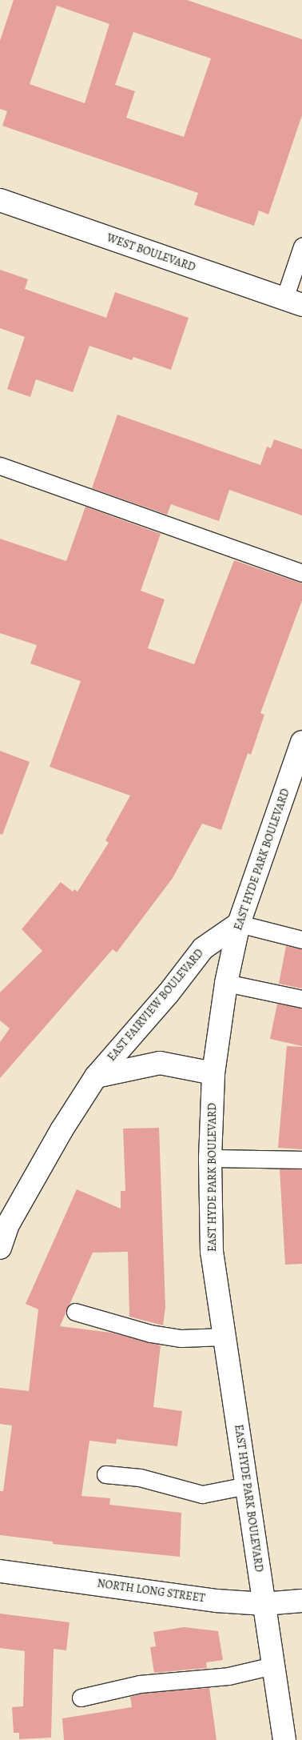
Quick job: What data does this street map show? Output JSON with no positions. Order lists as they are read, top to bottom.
{
  "streets": {
    "street": [
      "WEST BOULEVARD",
      "EAST HYDE PARK BOULEVARD",
      "EAST FAIRVIEW BOULEVARD",
      "NORTH LONG STREET"
    ]
  },
  "crossings": [
    ["EAST HYDE PARK BOULEVARD", "EAST FAIRVIEW BOULEVARD"],
    ["EAST HYDE PARK BOULEVARD", "NORTH LONG STREET"]
  ]
}
